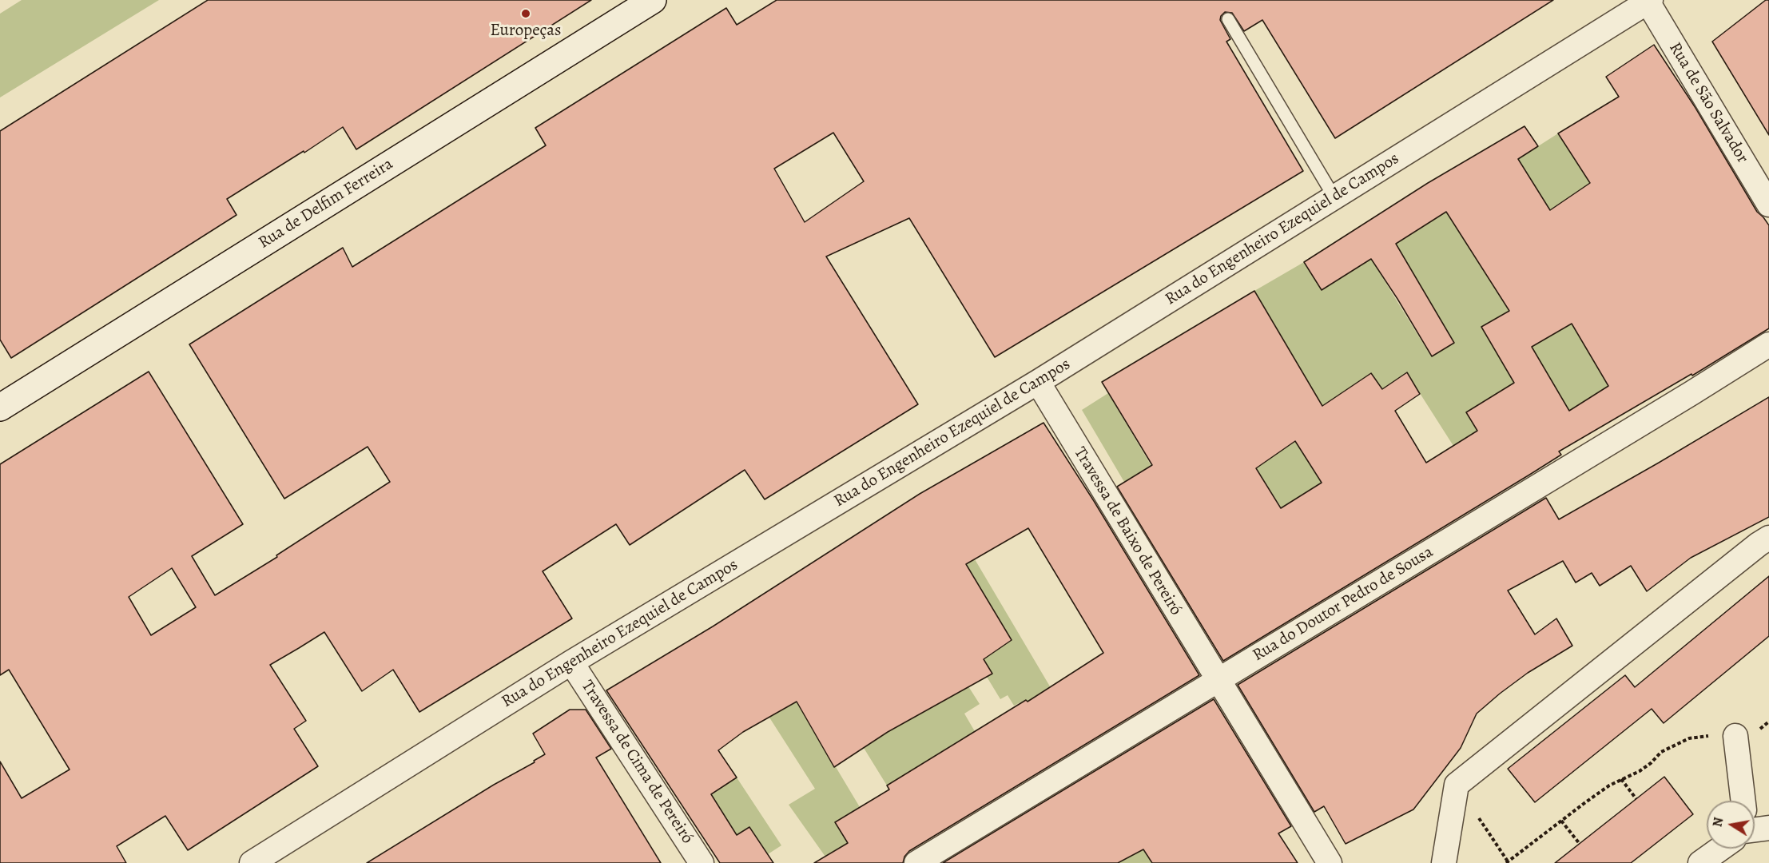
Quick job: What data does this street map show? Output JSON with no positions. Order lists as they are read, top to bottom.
{
  "streets": {
    "street": [
      "Rua de São Salvador",
      "Rua de Delfim Ferreira",
      "Rua do Engenheiro Ezequiel de Campos",
      "Travessa de Baixo de Pereiró",
      "Rua do Doutor Pedro de Sousa",
      "Travessa de Cima de Pereiró"
    ]
  },
  "crossings": [
    ["Rua de São Salvador", "Rua do Engenheiro Ezequiel de Campos"],
    ["Rua do Engenheiro Ezequiel de Campos", "Travessa de Baixo de Pereiró"],
    ["Rua do Engenheiro Ezequiel de Campos", "Travessa de Cima de Pereiró"],
    ["Travessa de Baixo de Pereiró", "Rua do Doutor Pedro de Sousa"]
  ],
  "places": ["Europeças"],
  "north": "left"
}
